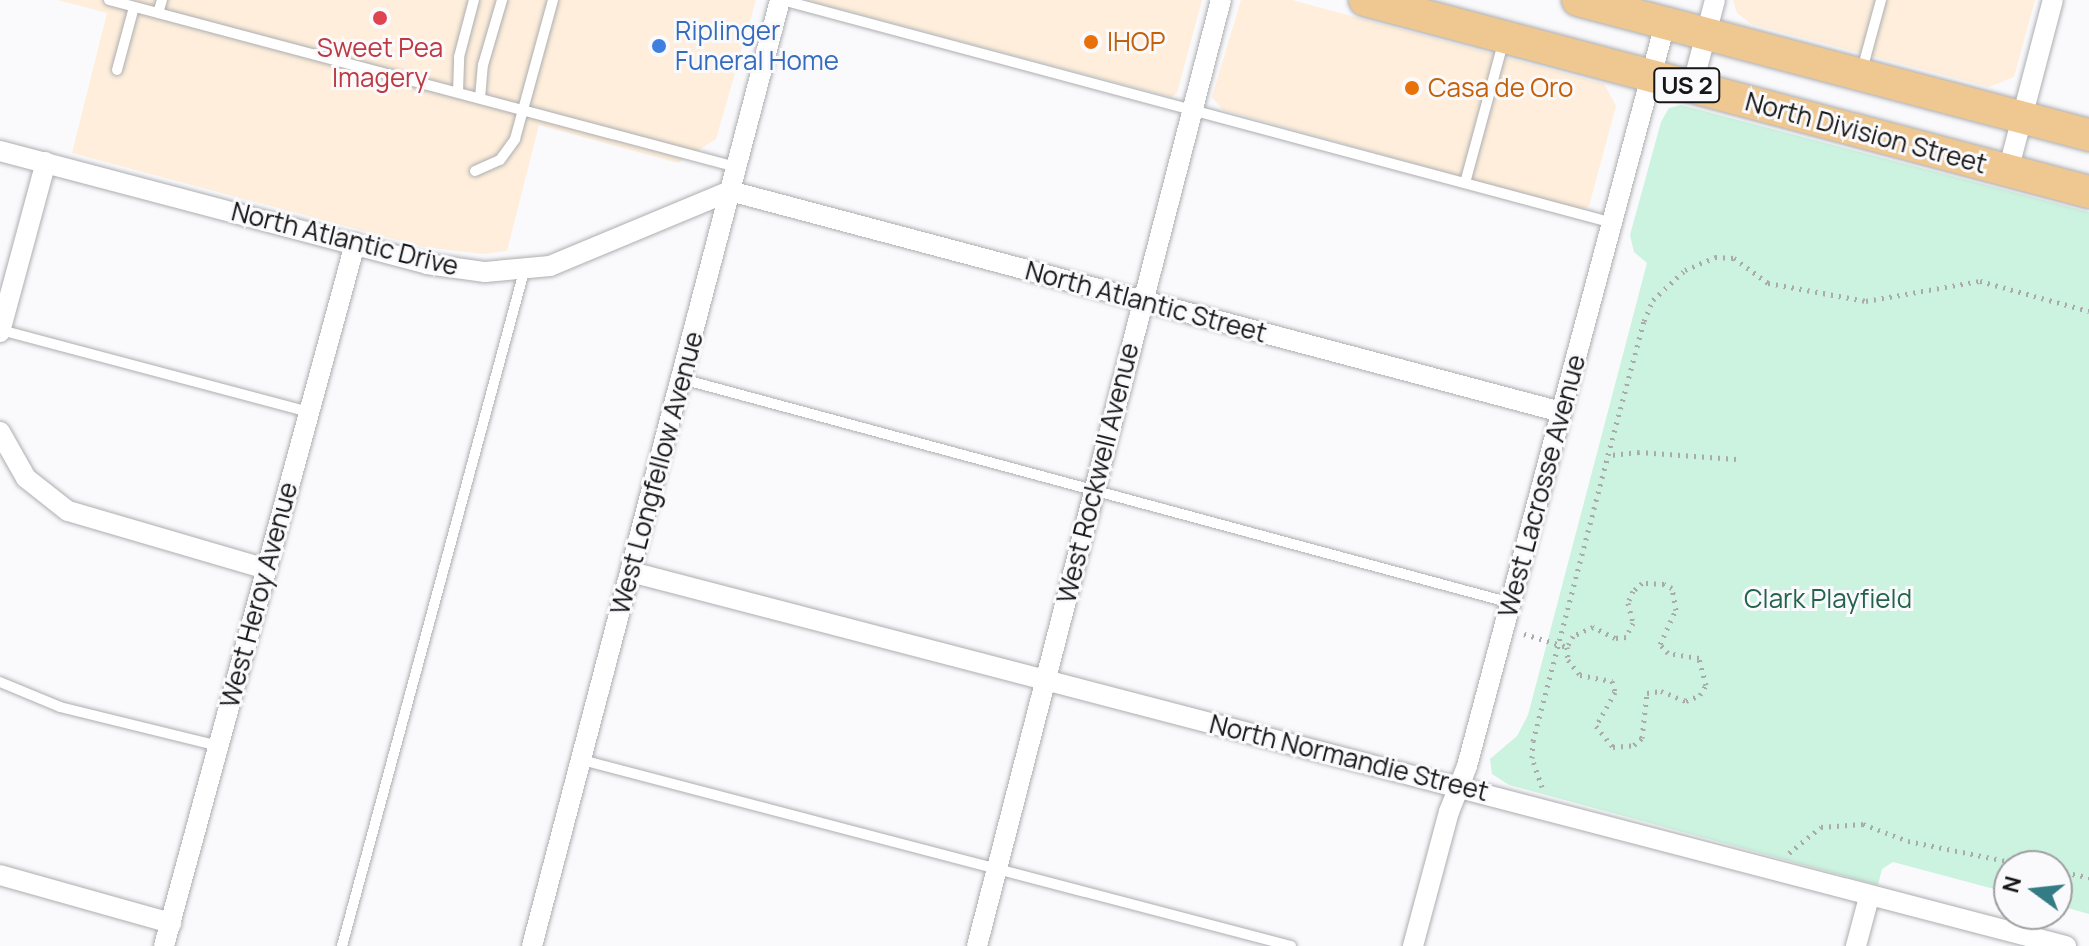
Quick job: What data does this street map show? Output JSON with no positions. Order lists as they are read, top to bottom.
{
  "streets": {
    "main road": ["US 2", "North Division Street"],
    "street": [
      "North Atlantic Drive",
      "North Atlantic Street",
      "West Longfellow Avenue",
      "West Rockwell Avenue",
      "West Lacrosse Avenue",
      "West Heroy Avenue",
      "North Normandie Street"
    ]
  },
  "crossings": [
    ["North Division Street", "West Lacrosse Avenue"],
    ["North Atlantic Drive", "North Atlantic Street"],
    ["North Atlantic Drive", "West Longfellow Avenue"],
    ["North Atlantic Drive", "West Heroy Avenue"],
    ["North Atlantic Street", "West Longfellow Avenue"],
    ["North Atlantic Street", "West Rockwell Avenue"],
    ["North Atlantic Street", "West Lacrosse Avenue"],
    ["West Longfellow Avenue", "North Normandie Street"],
    ["West Rockwell Avenue", "North Normandie Street"],
    ["West Lacrosse Avenue", "North Normandie Street"]
  ],
  "parks": ["Clark Playfield"],
  "places": [
    "Sweet Pea Imagery",
    "IHOP",
    "Riplinger Funeral Home",
    "Casa de Oro"
  ],
  "north": "left"
}
